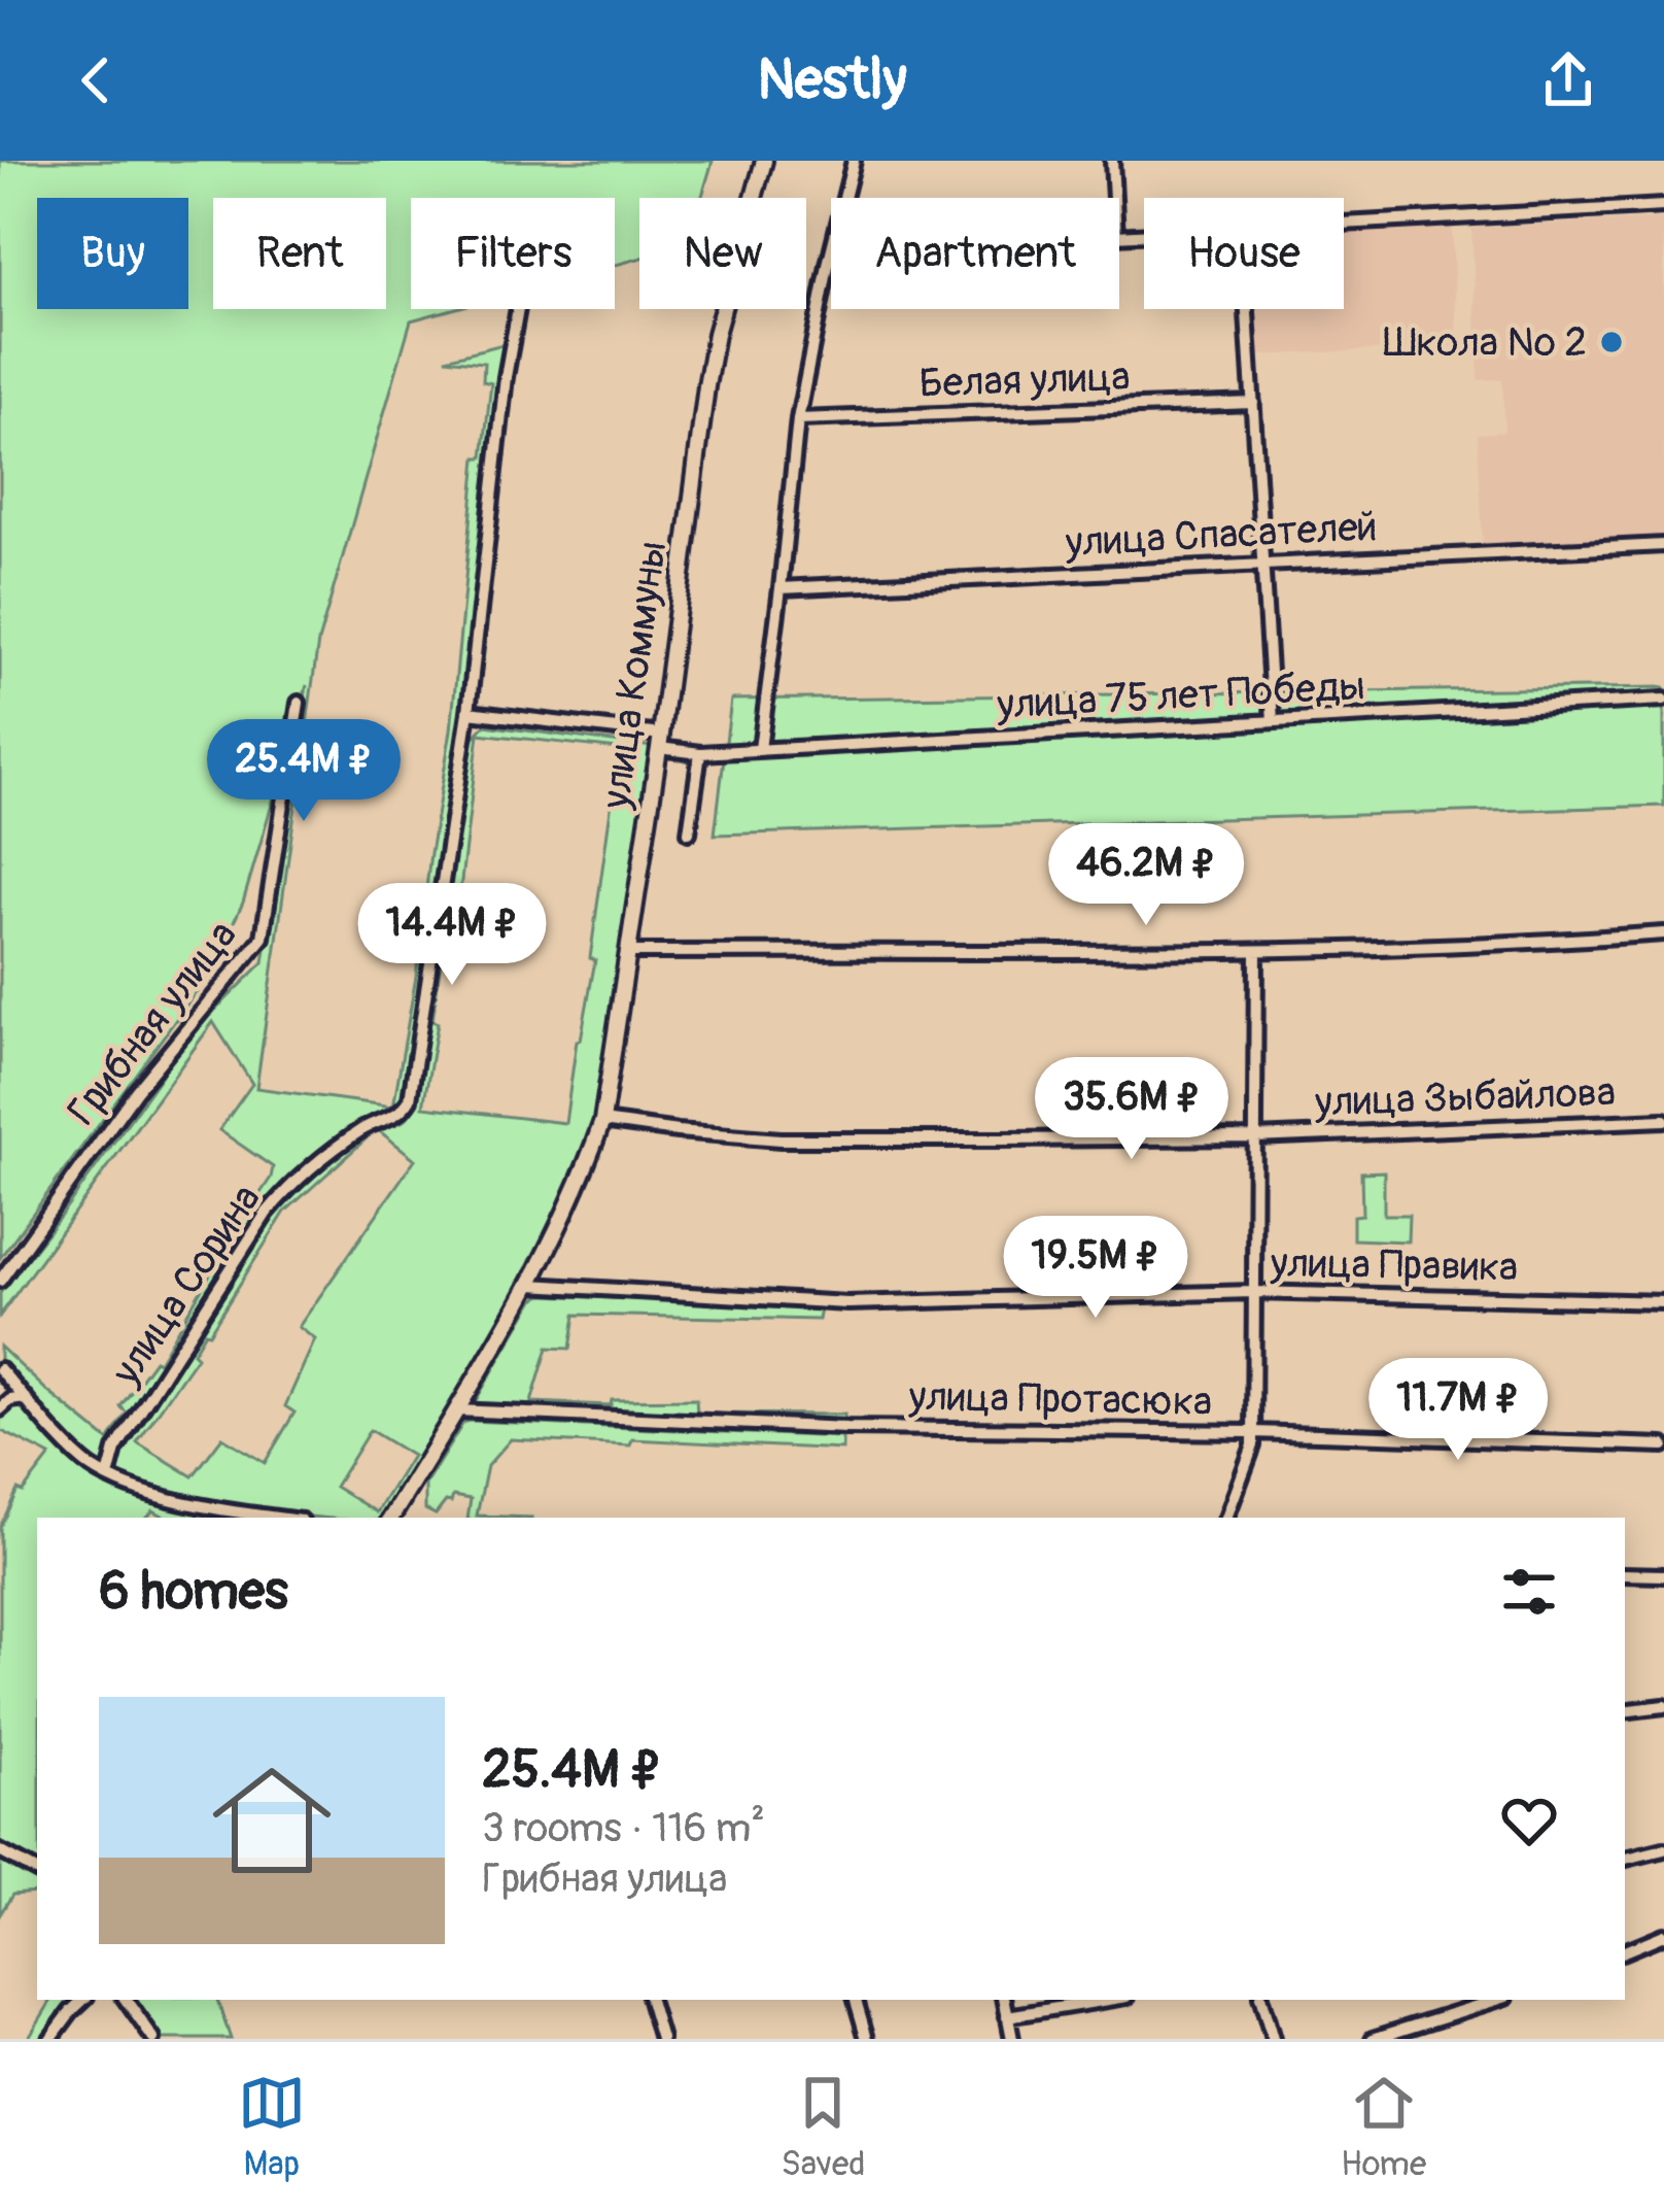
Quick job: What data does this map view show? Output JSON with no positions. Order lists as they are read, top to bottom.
{
  "streets": {
    "street": [
      "Белая улица",
      "улица Спасателей",
      "улица Коммуны",
      "улица 75 лет Победы",
      "Грибная улица",
      "улица Зыбайлова",
      "улица Правика",
      "улица Сорина",
      "улица Протасюка"
    ]
  },
  "crossings": [
    ["улица Коммуны", "улица 75 лет Победы"],
    ["улица Коммуны", "улица Зыбайлова"],
    ["улица Коммуны", "улица Правика"],
    ["улица Коммуны", "улица Протасюка"],
    ["улица 75 лет Победы", "улица Сорина"]
  ],
  "places": ["Школа № 2"],
  "page": {
    "header": "Nestly",
    "chip": [
      "Buy",
      "Rent",
      "Filters",
      "New",
      "Apartment",
      "House"
    ],
    "price": [
      "25.4M ₽",
      "46.2M ₽",
      "14.4M ₽",
      "35.6M ₽",
      "19.5M ₽",
      "11.7M ₽"
    ],
    "heading": "6 homes",
    "list": [
      {
        "name": "25.4M ₽",
        "note": "3 rooms · 116 m² · Грибная улица"
      }
    ],
    "tabs": ["Map", "Saved", "Home"]
  }
}
